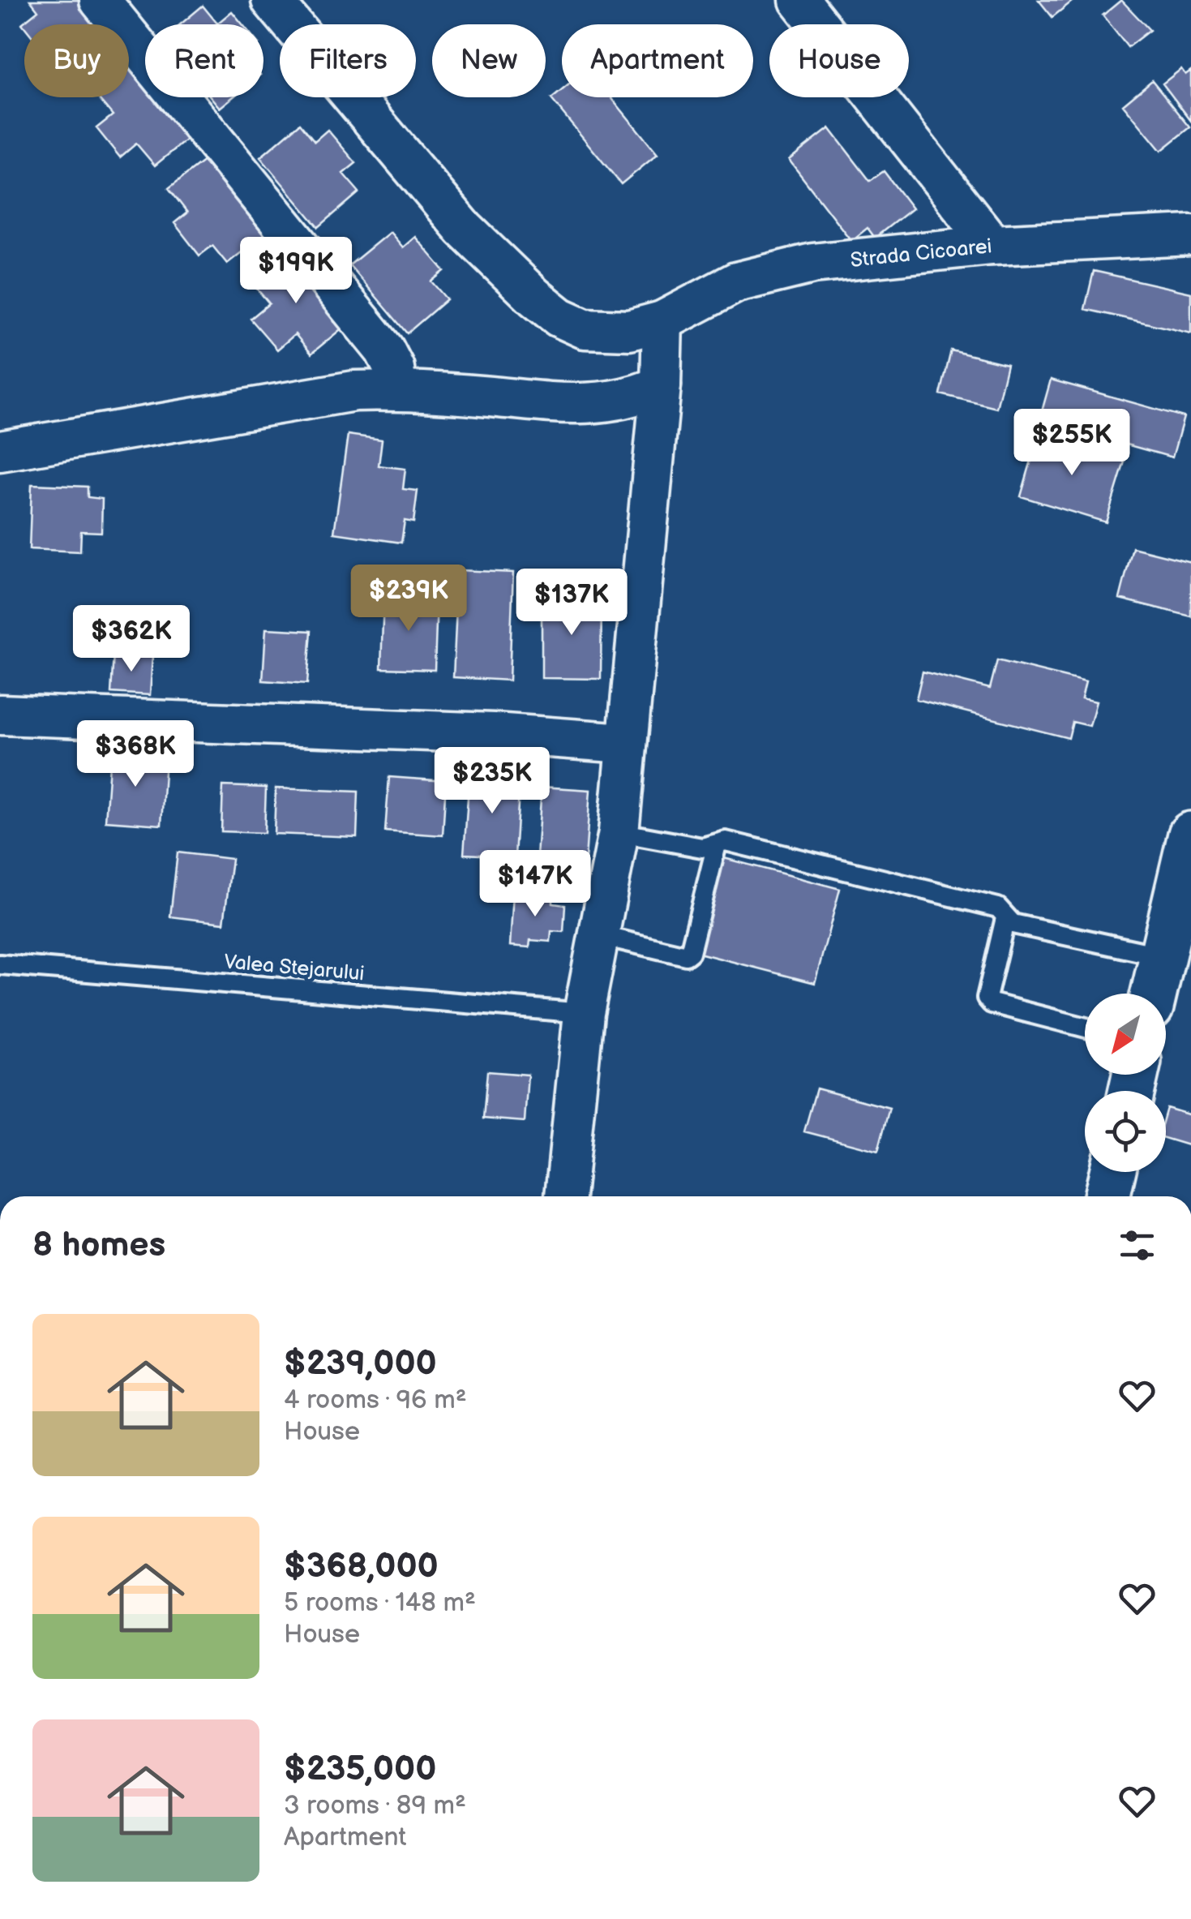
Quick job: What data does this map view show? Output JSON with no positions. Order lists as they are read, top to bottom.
{
  "streets": {
    "street": ["Strada Cicoarei"],
    "lane": ["Valea Stejarului"]
  },
  "north": "bottom left",
  "page": {
    "chip": [
      "Buy",
      "Rent",
      "Filters",
      "New",
      "Apartment",
      "House"
    ],
    "price": [
      "$199K",
      "$255K",
      "$239K",
      "$137K",
      "$362K",
      "$368K",
      "$235K",
      "$147K"
    ],
    "heading": "8 homes",
    "list": [
      {
        "name": "$239,000",
        "note": "4 rooms · 96 m² · House"
      },
      {
        "name": "$368,000",
        "note": "5 rooms · 148 m² · House"
      },
      {
        "name": "$235,000",
        "note": "3 rooms · 89 m² · Apartment"
      }
    ]
  }
}
